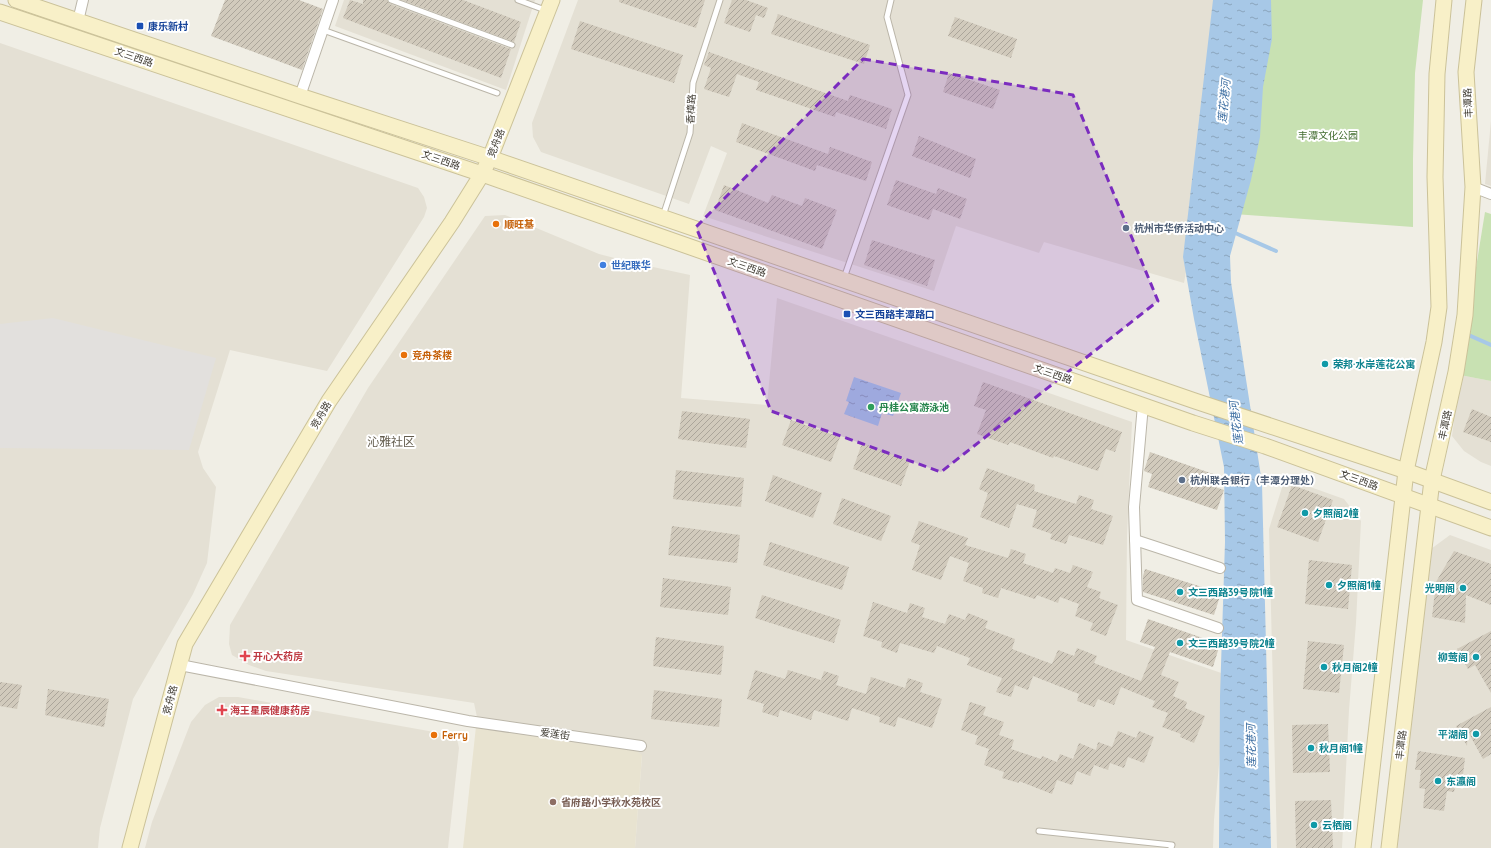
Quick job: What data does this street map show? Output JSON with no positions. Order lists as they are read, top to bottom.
{
  "streets": {
    "main road": ["文三西路", "丰潭路", "竞舟路"],
    "street": ["爱莲街"],
    "lane": ["香樟路"]
  },
  "crossings": [
    ["文三西路", "丰潭路"],
    ["文三西路", "香樟路"],
    ["文三西路", "竞舟路"],
    ["竞舟路", "爱莲街"]
  ],
  "districts": ["沁雅社区"],
  "water": ["莲花港河"],
  "parks": ["丰潭文化公园"],
  "places": {
    "transit": ["康乐新村", "文三西路丰潭路口"],
    "other": [
      "顺旺基",
      "杭州市华侨活动中心",
      "世纪联华",
      "竞舟茶楼",
      "荣邦·水岸莲花公寓",
      "丹桂公寓游泳池",
      "杭州联合银行（丰潭分理处）",
      "夕照阁2幢",
      "夕照阁1幢",
      "光明阁",
      "文三西路39号院1幢",
      "文三西路39号院2幢",
      "柳莺阁",
      "秋月阁2幢",
      "平湖阁",
      "Ferry",
      "秋月阁1幢",
      "东瀛阁",
      "省府路小学秋水苑校区",
      "云栖阁"
    ],
    "health": ["开心大药房", "海王星辰健康药房"]
  }
}
